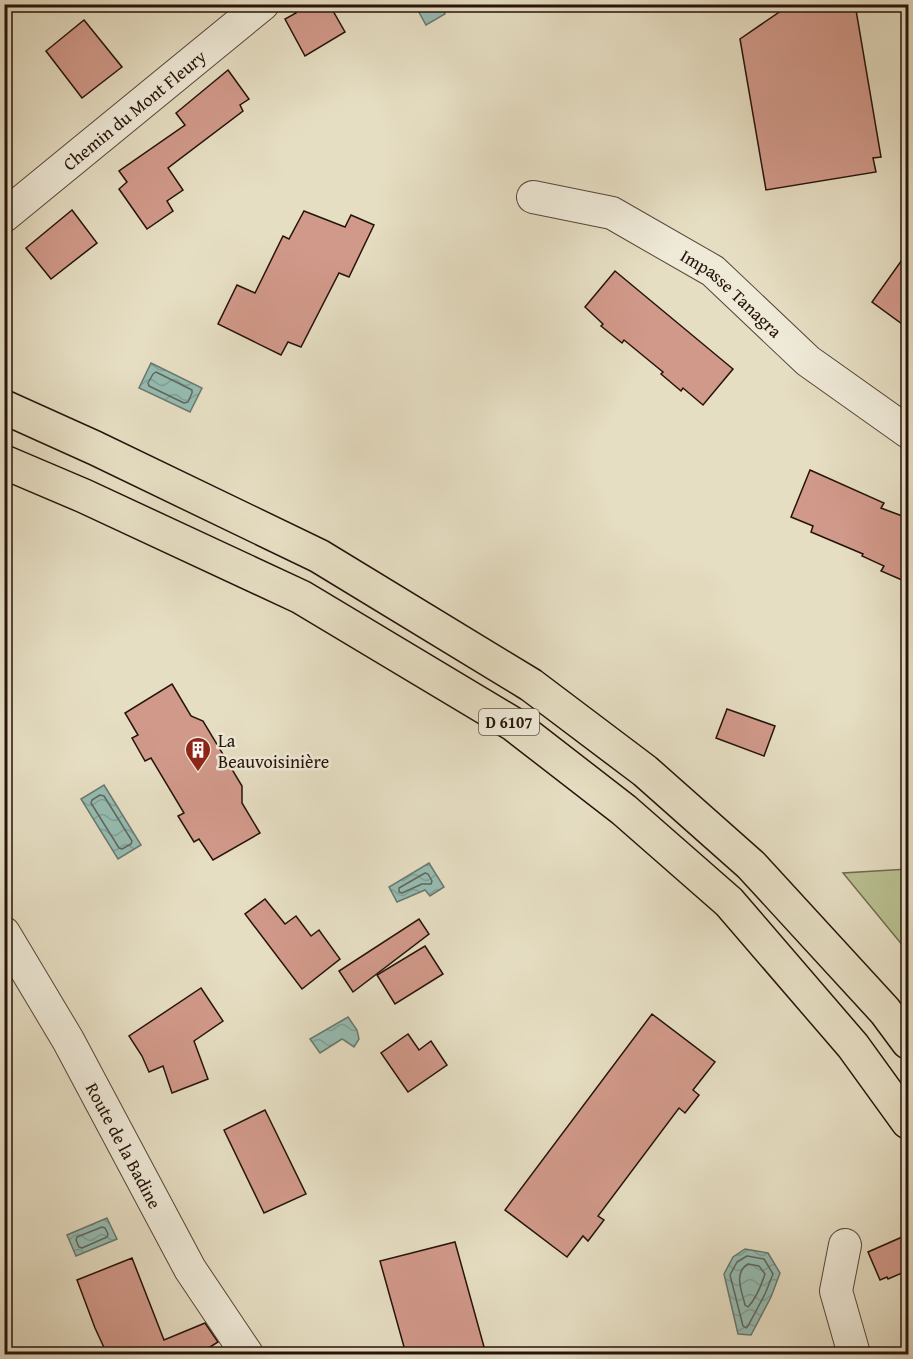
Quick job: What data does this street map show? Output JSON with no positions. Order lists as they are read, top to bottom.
{
  "streets": {
    "highway": ["D 6107"],
    "street": ["Chemin du Mont Fleury", "Impasse Tanagra", "Route de la Badine"]
  },
  "places": {
    "building": ["La Beauvoisinière"]
  }
}
